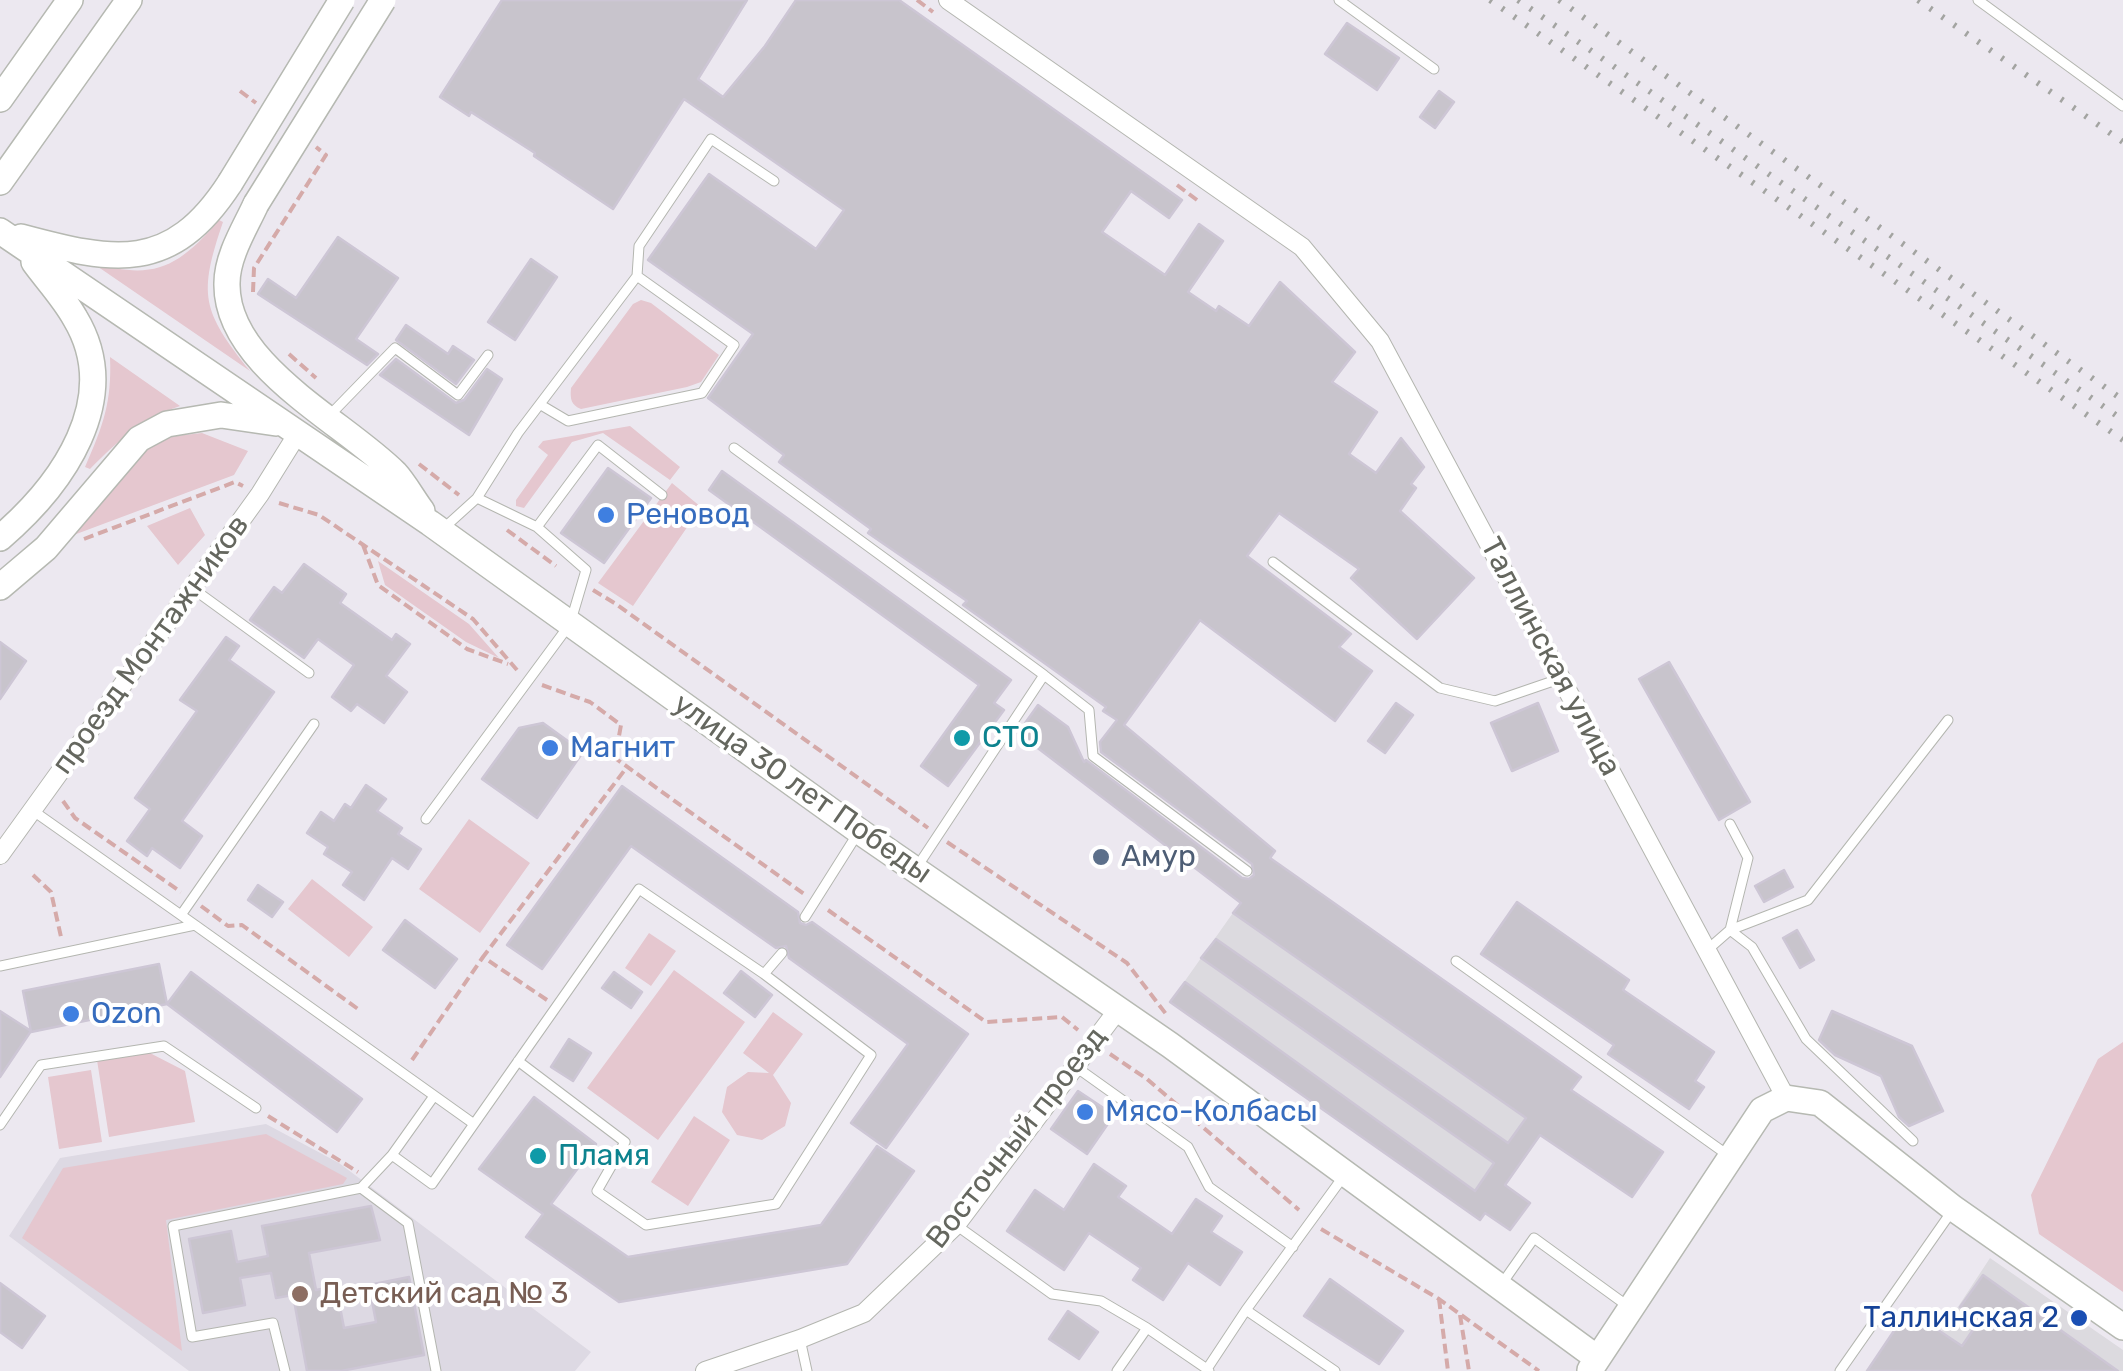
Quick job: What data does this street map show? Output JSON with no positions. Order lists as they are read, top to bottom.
{
  "streets": {
    "street": [
      "проезд Монтажников",
      "Таллинская улица",
      "улица 30 лет Победы",
      "Восточный проезд"
    ]
  },
  "crossings": [
    ["проезд Монтажников", "улица 30 лет Победы"],
    ["улица 30 лет Победы", "Восточный проезд"]
  ],
  "places": [
    "Реновод",
    "СТО",
    "Магнит",
    "Амур",
    "Ozon",
    "Мясо-Колбасы",
    "Пламя",
    "Детский сад № 3",
    "Таллинская 2"
  ]
}
